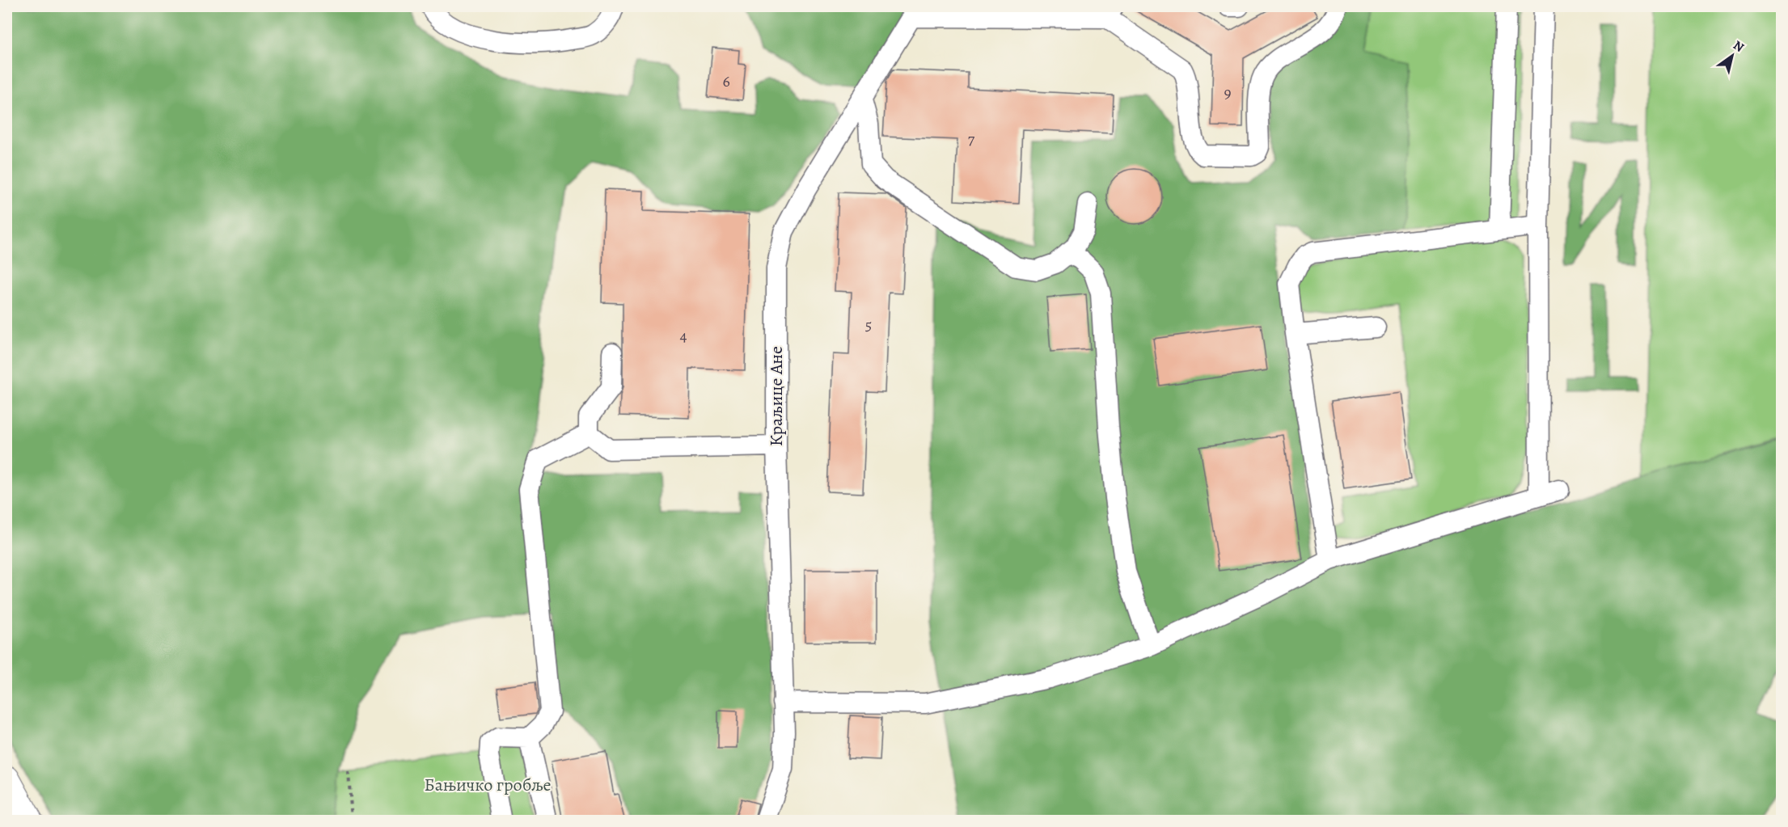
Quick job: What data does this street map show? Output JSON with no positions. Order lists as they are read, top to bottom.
{
  "streets": {
    "street": ["Краљице Ане"]
  },
  "parks": ["Бањичко гробље"],
  "house_numbers": [
    "6",
    "9",
    "7",
    "5",
    "4"
  ],
  "north": "top right"
}
